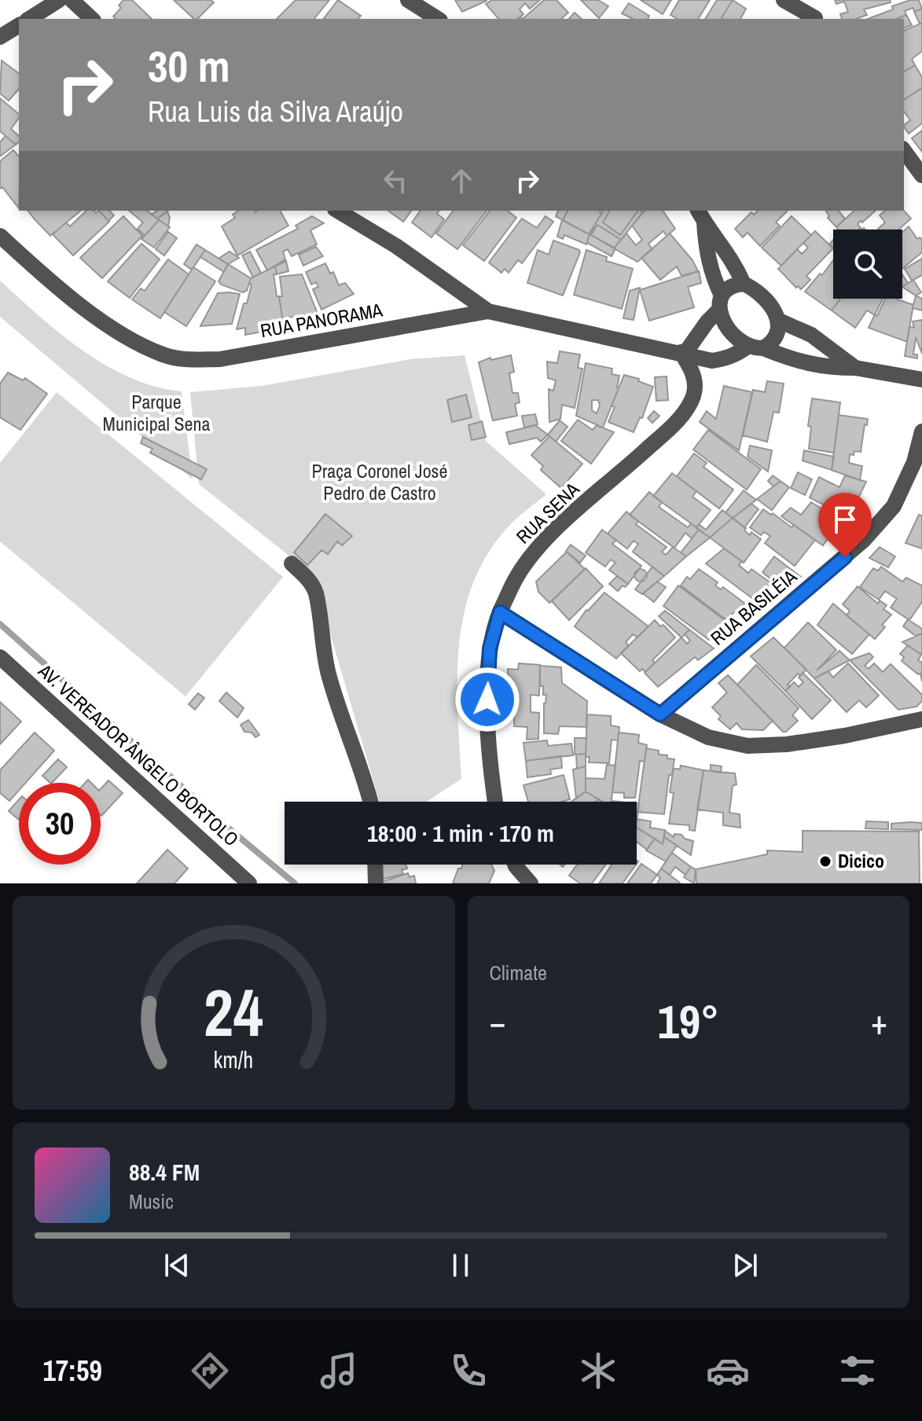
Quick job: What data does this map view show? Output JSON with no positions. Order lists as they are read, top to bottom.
{
  "streets": {
    "street": [
      "RUA PANORAMA",
      "RUA SENA",
      "RUA BASILÉIA",
      "AV. VEREADOR ÂNGELO BORTOLO"
    ]
  },
  "crossings": [
    ["RUA PANORAMA", "RUA SENA"]
  ],
  "parks": ["Parque Municipal Sena", "Praça Coronel José Pedro de Castro"],
  "places": ["Dicico"],
  "page": {
    "turn": ["30 m", "Rua Luis da Silva Araújo"],
    "limit": "30",
    "trip": "18:00 · 1 min · 170 m",
    "tile": "Climate",
    "heat": ["−", "19°", "+"],
    "song": ["88.4 FM", "Music"],
    "tabs": "17:59",
    "gauge": ["24", "km/h"]
  }
}
